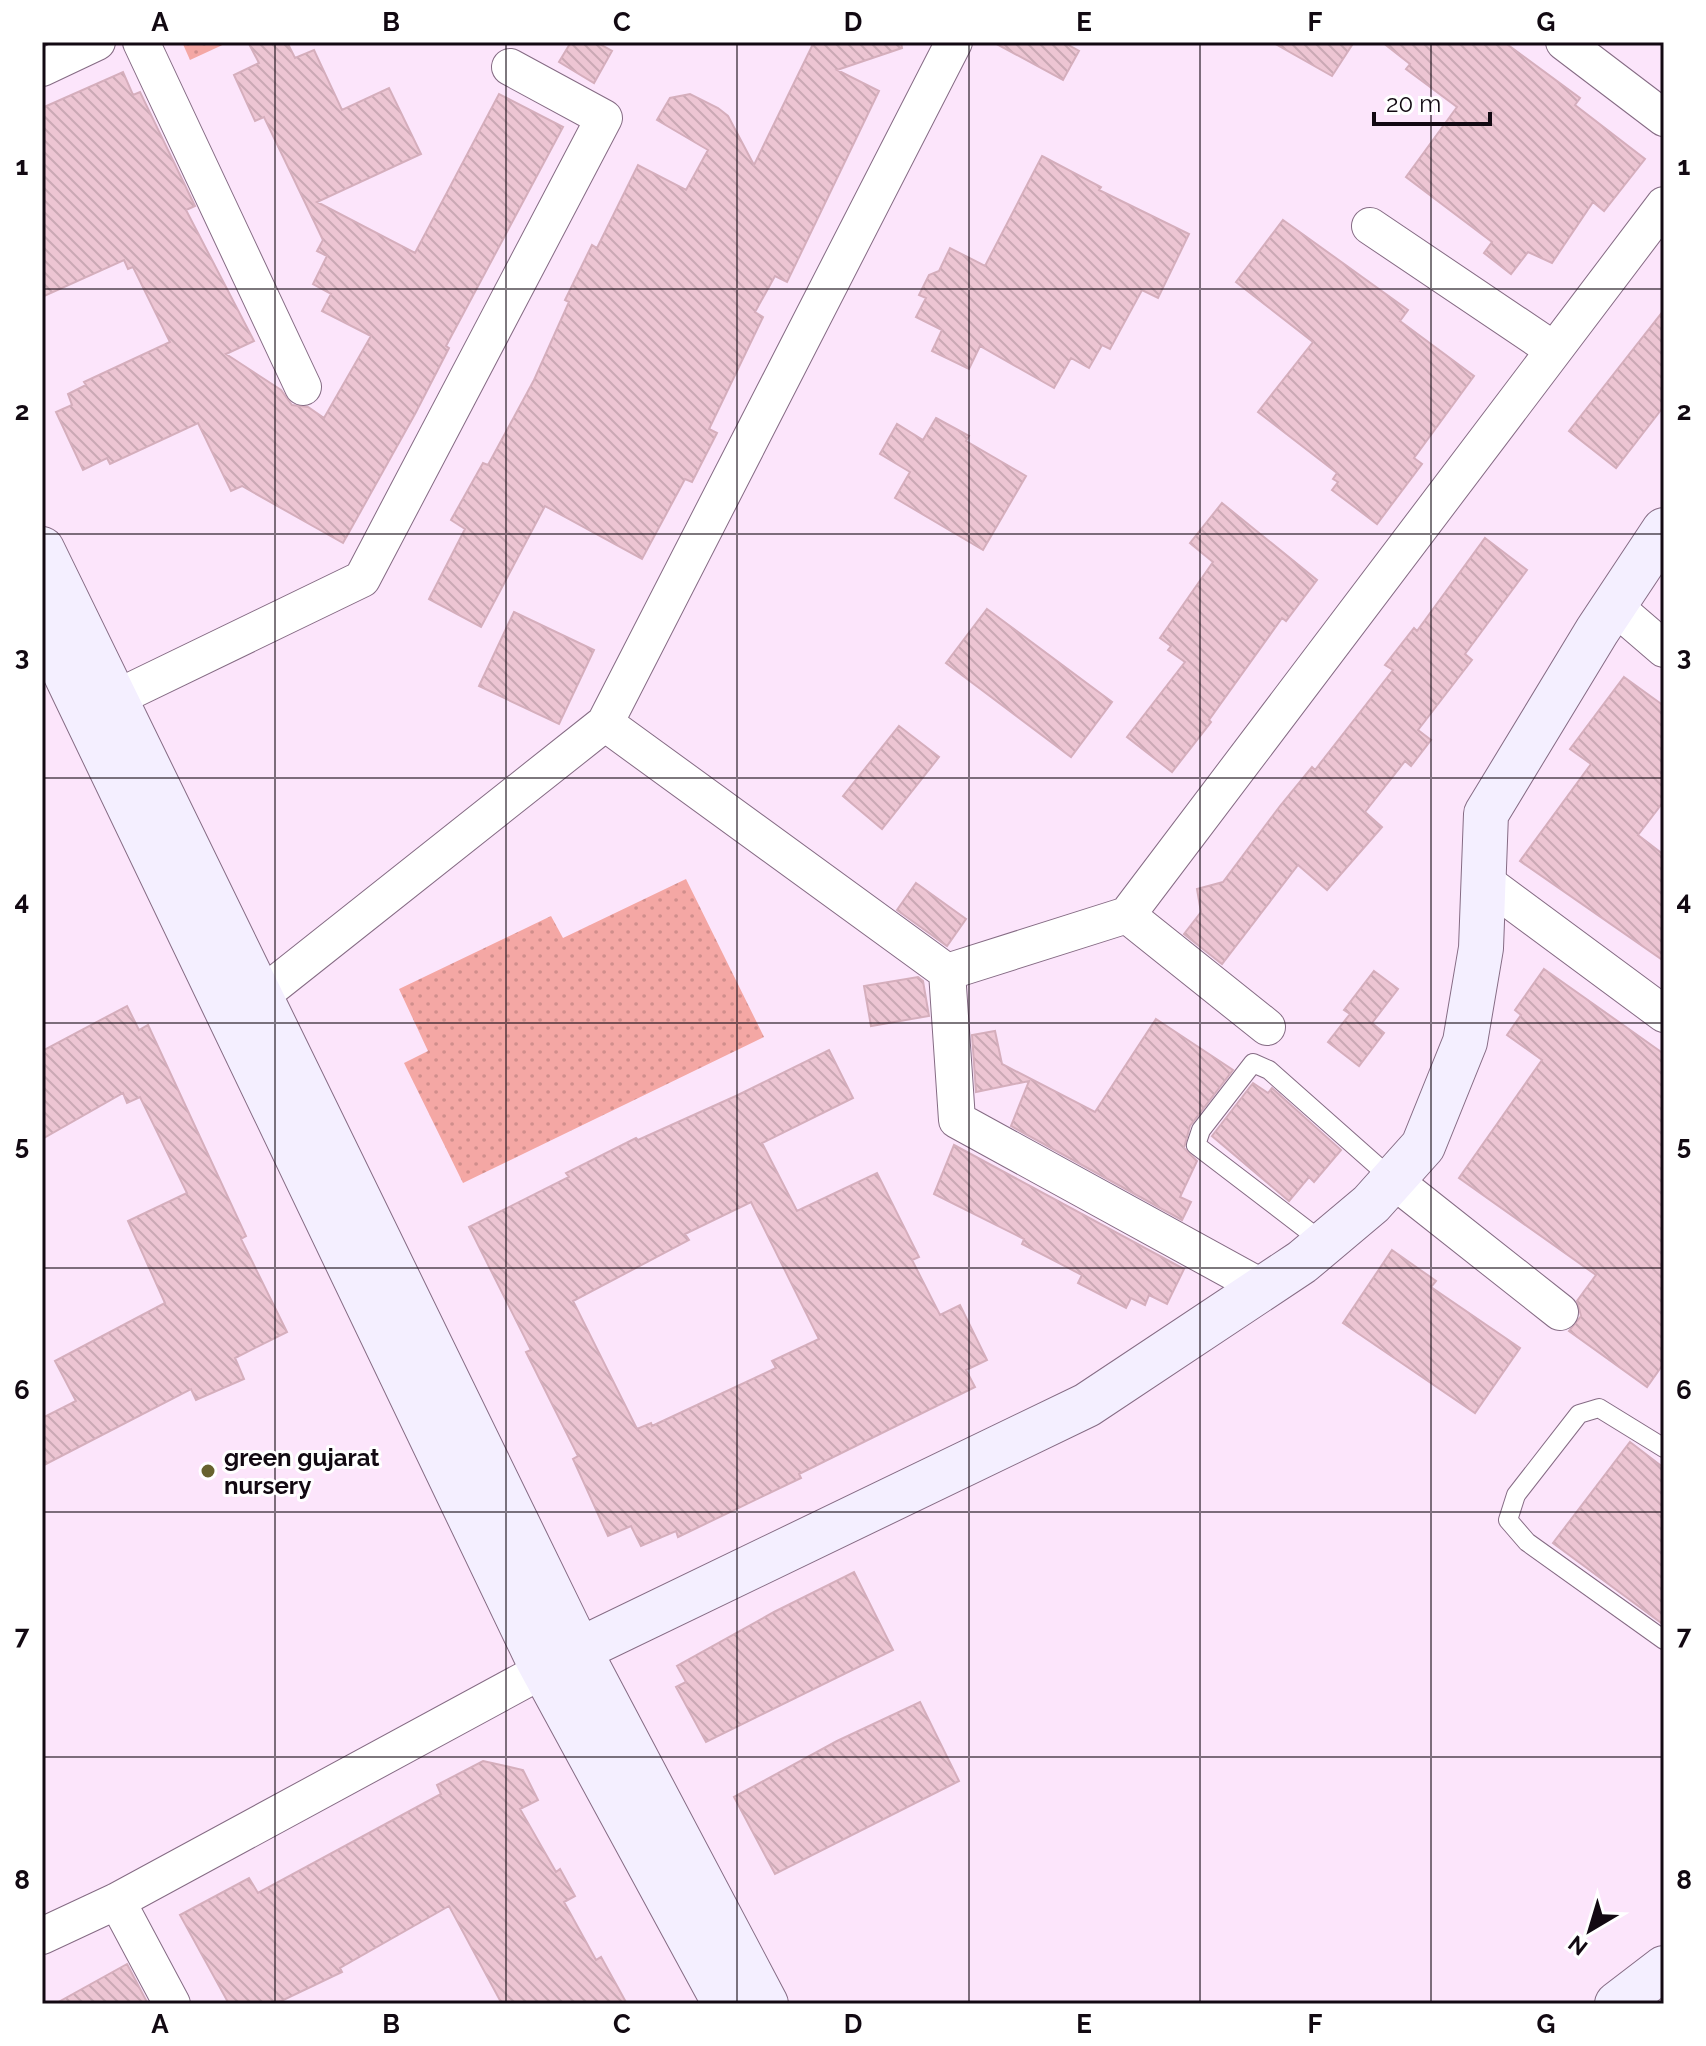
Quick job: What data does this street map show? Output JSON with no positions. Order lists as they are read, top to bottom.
{
  "places": ["green gujarat nursery"],
  "scale_bar": "20 m",
  "north": "bottom left",
  "grid": {
    "columns": [
      "A",
      "B",
      "C",
      "D",
      "E",
      "F",
      "G"
    ],
    "rows": [
      "1",
      "2",
      "3",
      "4",
      "5",
      "6",
      "7",
      "8"
    ]
  }
}
